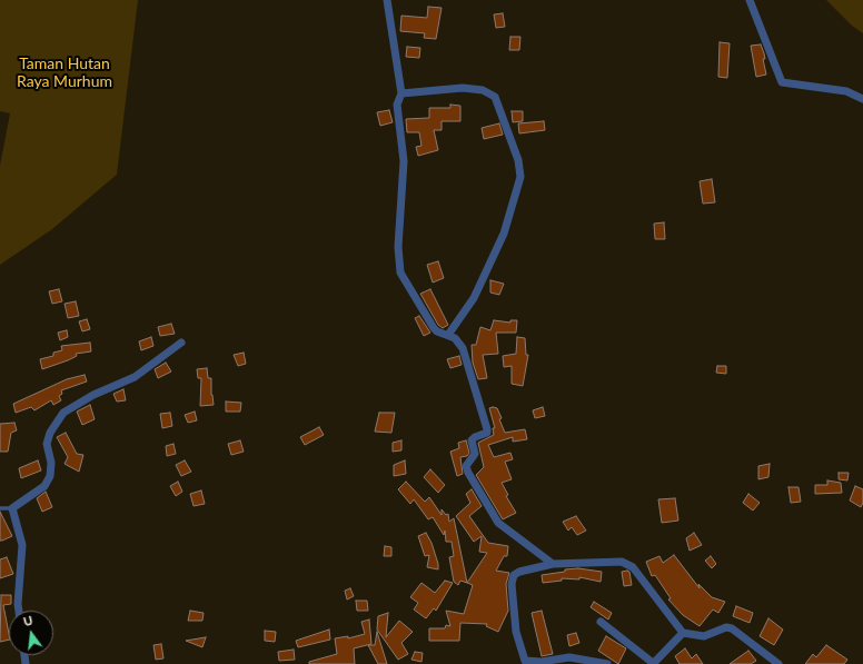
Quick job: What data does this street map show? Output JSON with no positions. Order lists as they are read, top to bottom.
{
  "parks": ["Taman Hutan Raya Murhum"],
  "north": "top"
}
